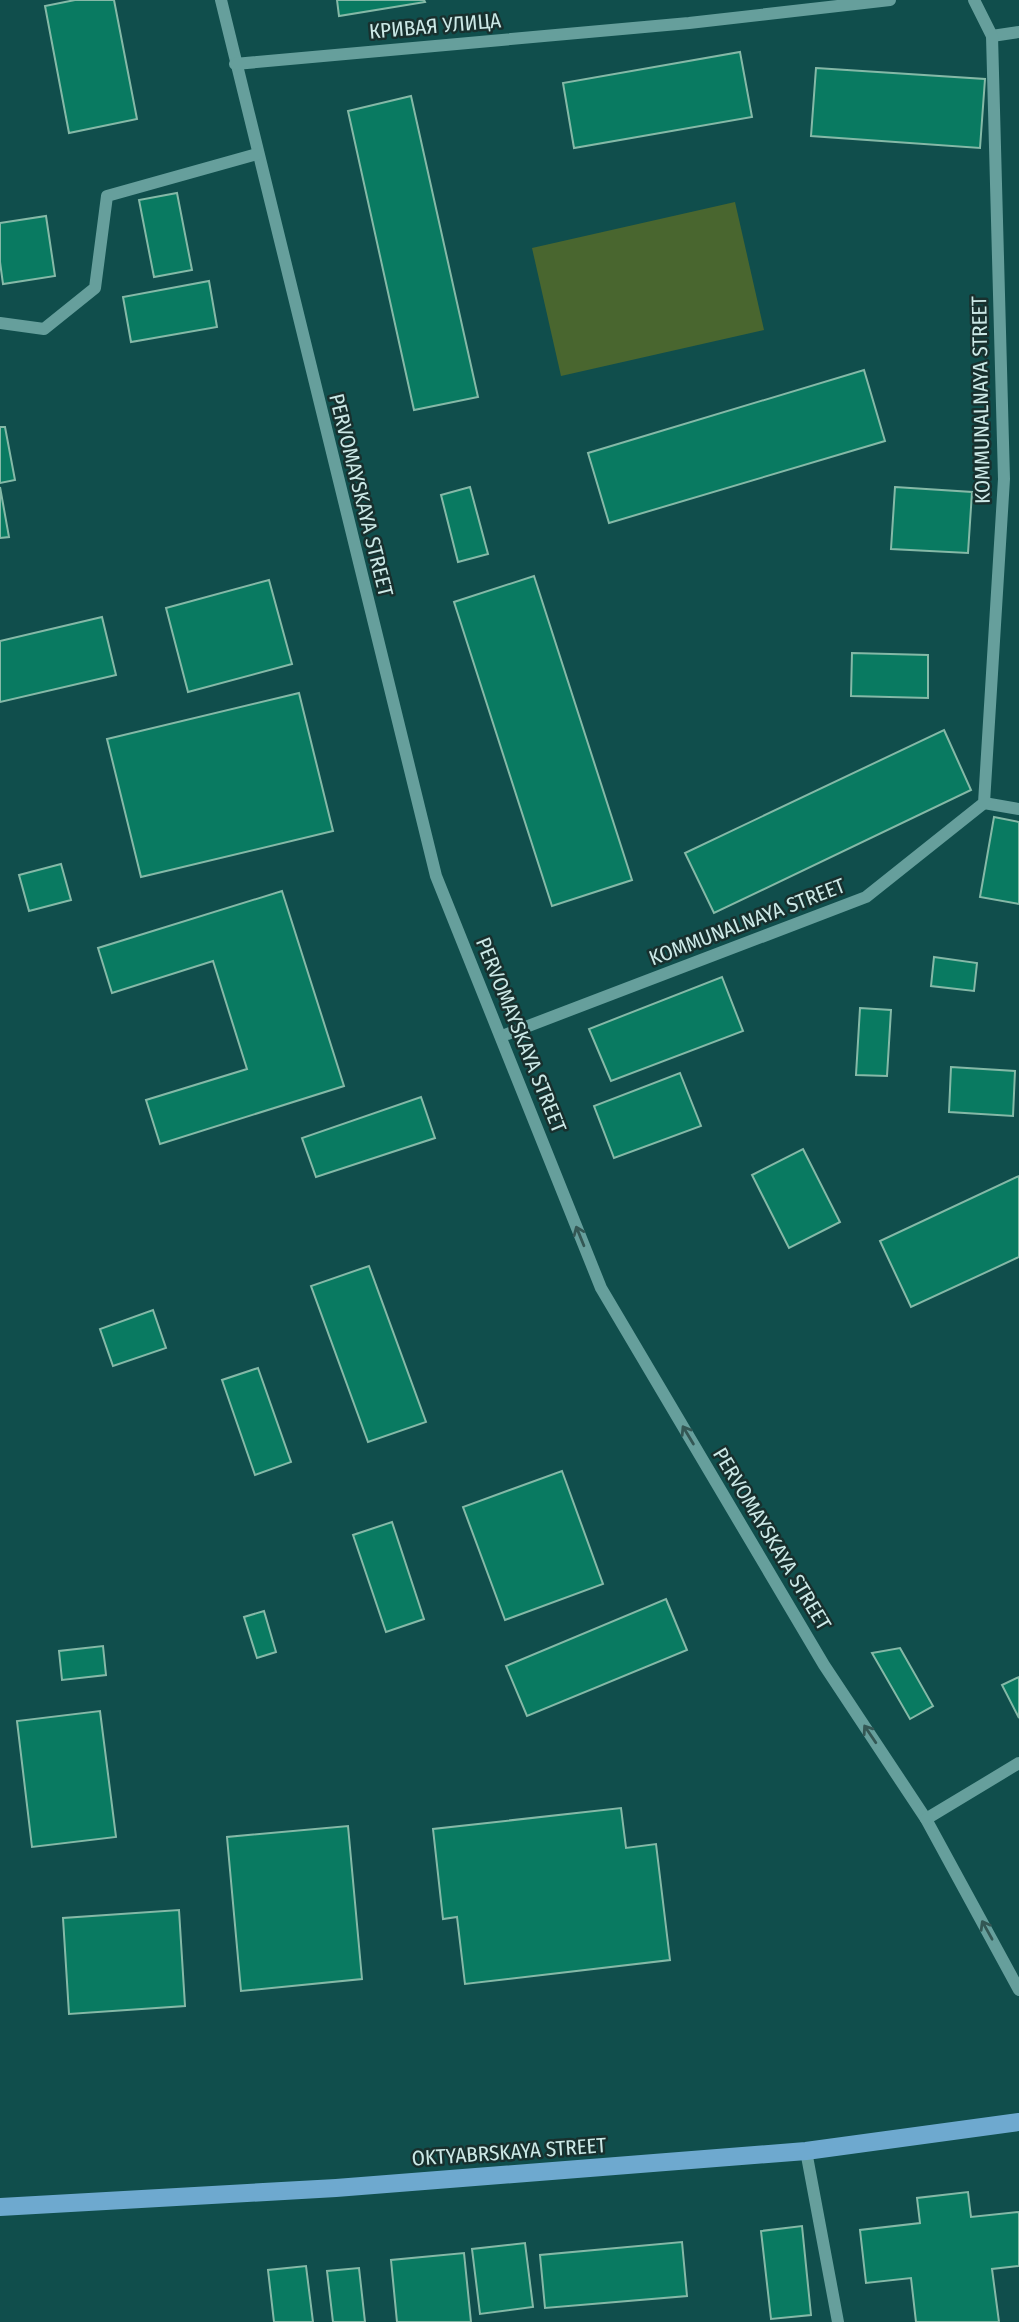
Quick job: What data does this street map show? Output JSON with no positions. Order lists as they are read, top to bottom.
{
  "streets": {
    "main road": ["OKTYABRSKAYA STREET"],
    "street": ["КРИВАЯ УЛИЦА", "KOMMUNALNAYA STREET", "PERVOMAYSKAYA STREET"]
  },
  "crossings": [
    ["КРИВАЯ УЛИЦА", "PERVOMAYSKAYA STREET"],
    ["KOMMUNALNAYA STREET", "PERVOMAYSKAYA STREET"]
  ],
  "one_way": ["PERVOMAYSKAYA STREET"]
}
